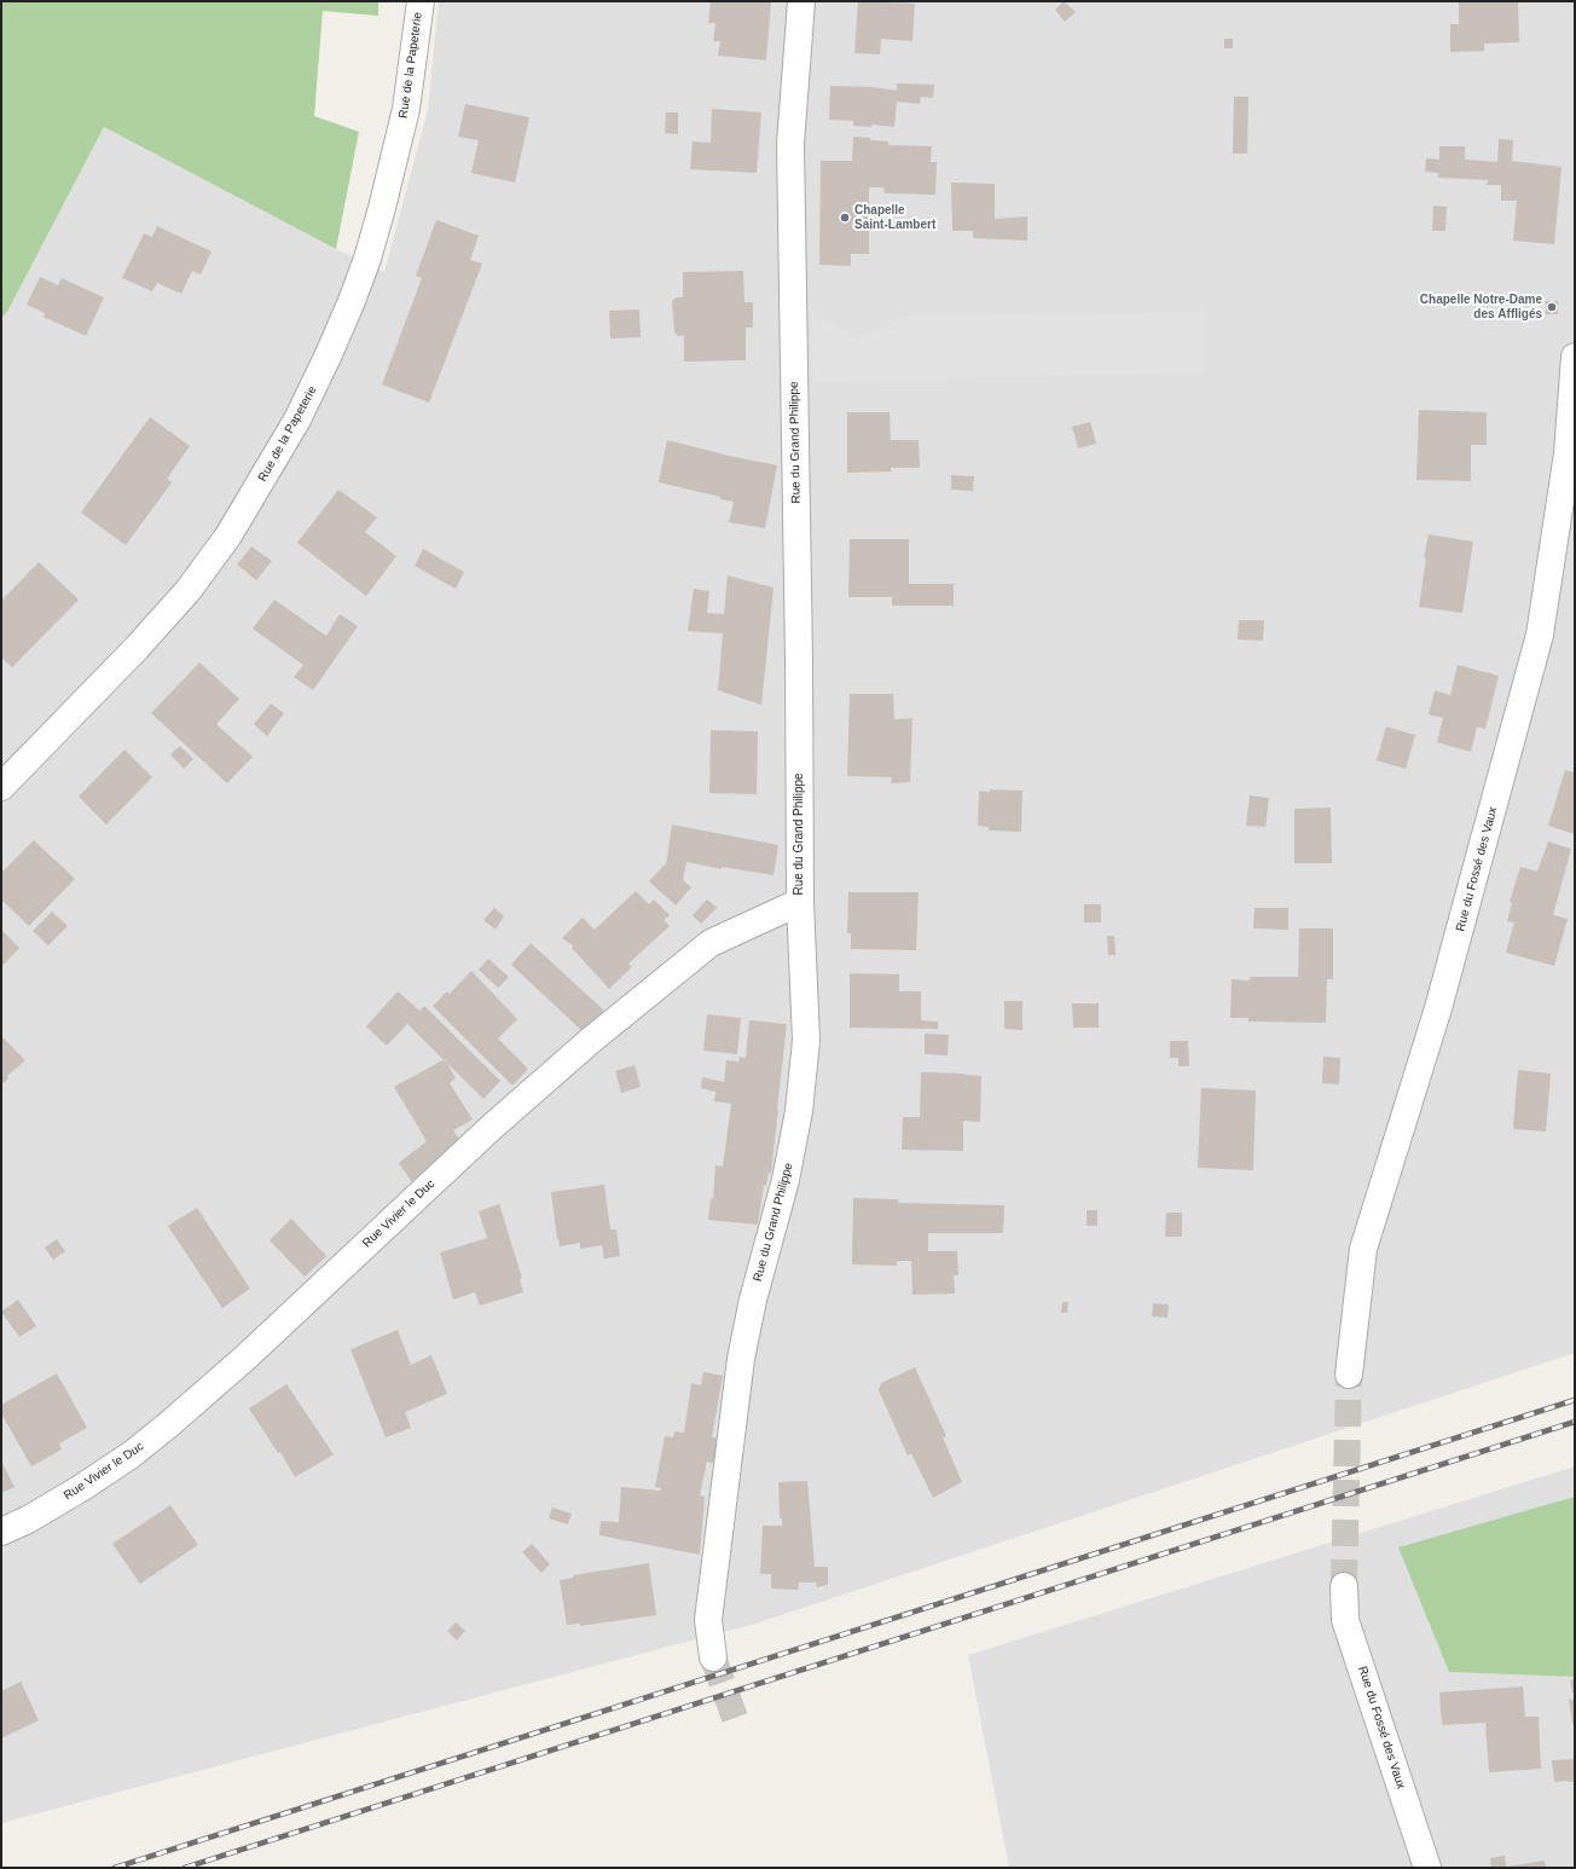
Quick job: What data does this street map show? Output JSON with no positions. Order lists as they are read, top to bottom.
{
  "streets": {
    "street": [
      "Rue de la Papeterie",
      "Rue du Grand Philippe",
      "Rue du Fossé des Vaux",
      "Rue Vivier le Duc"
    ]
  },
  "crossings": [
    ["Rue du Grand Philippe", "Rue Vivier le Duc"]
  ],
  "places": ["Chapelle Saint-Lambert", "Chapelle Notre-Dame des Affligés"]
}
